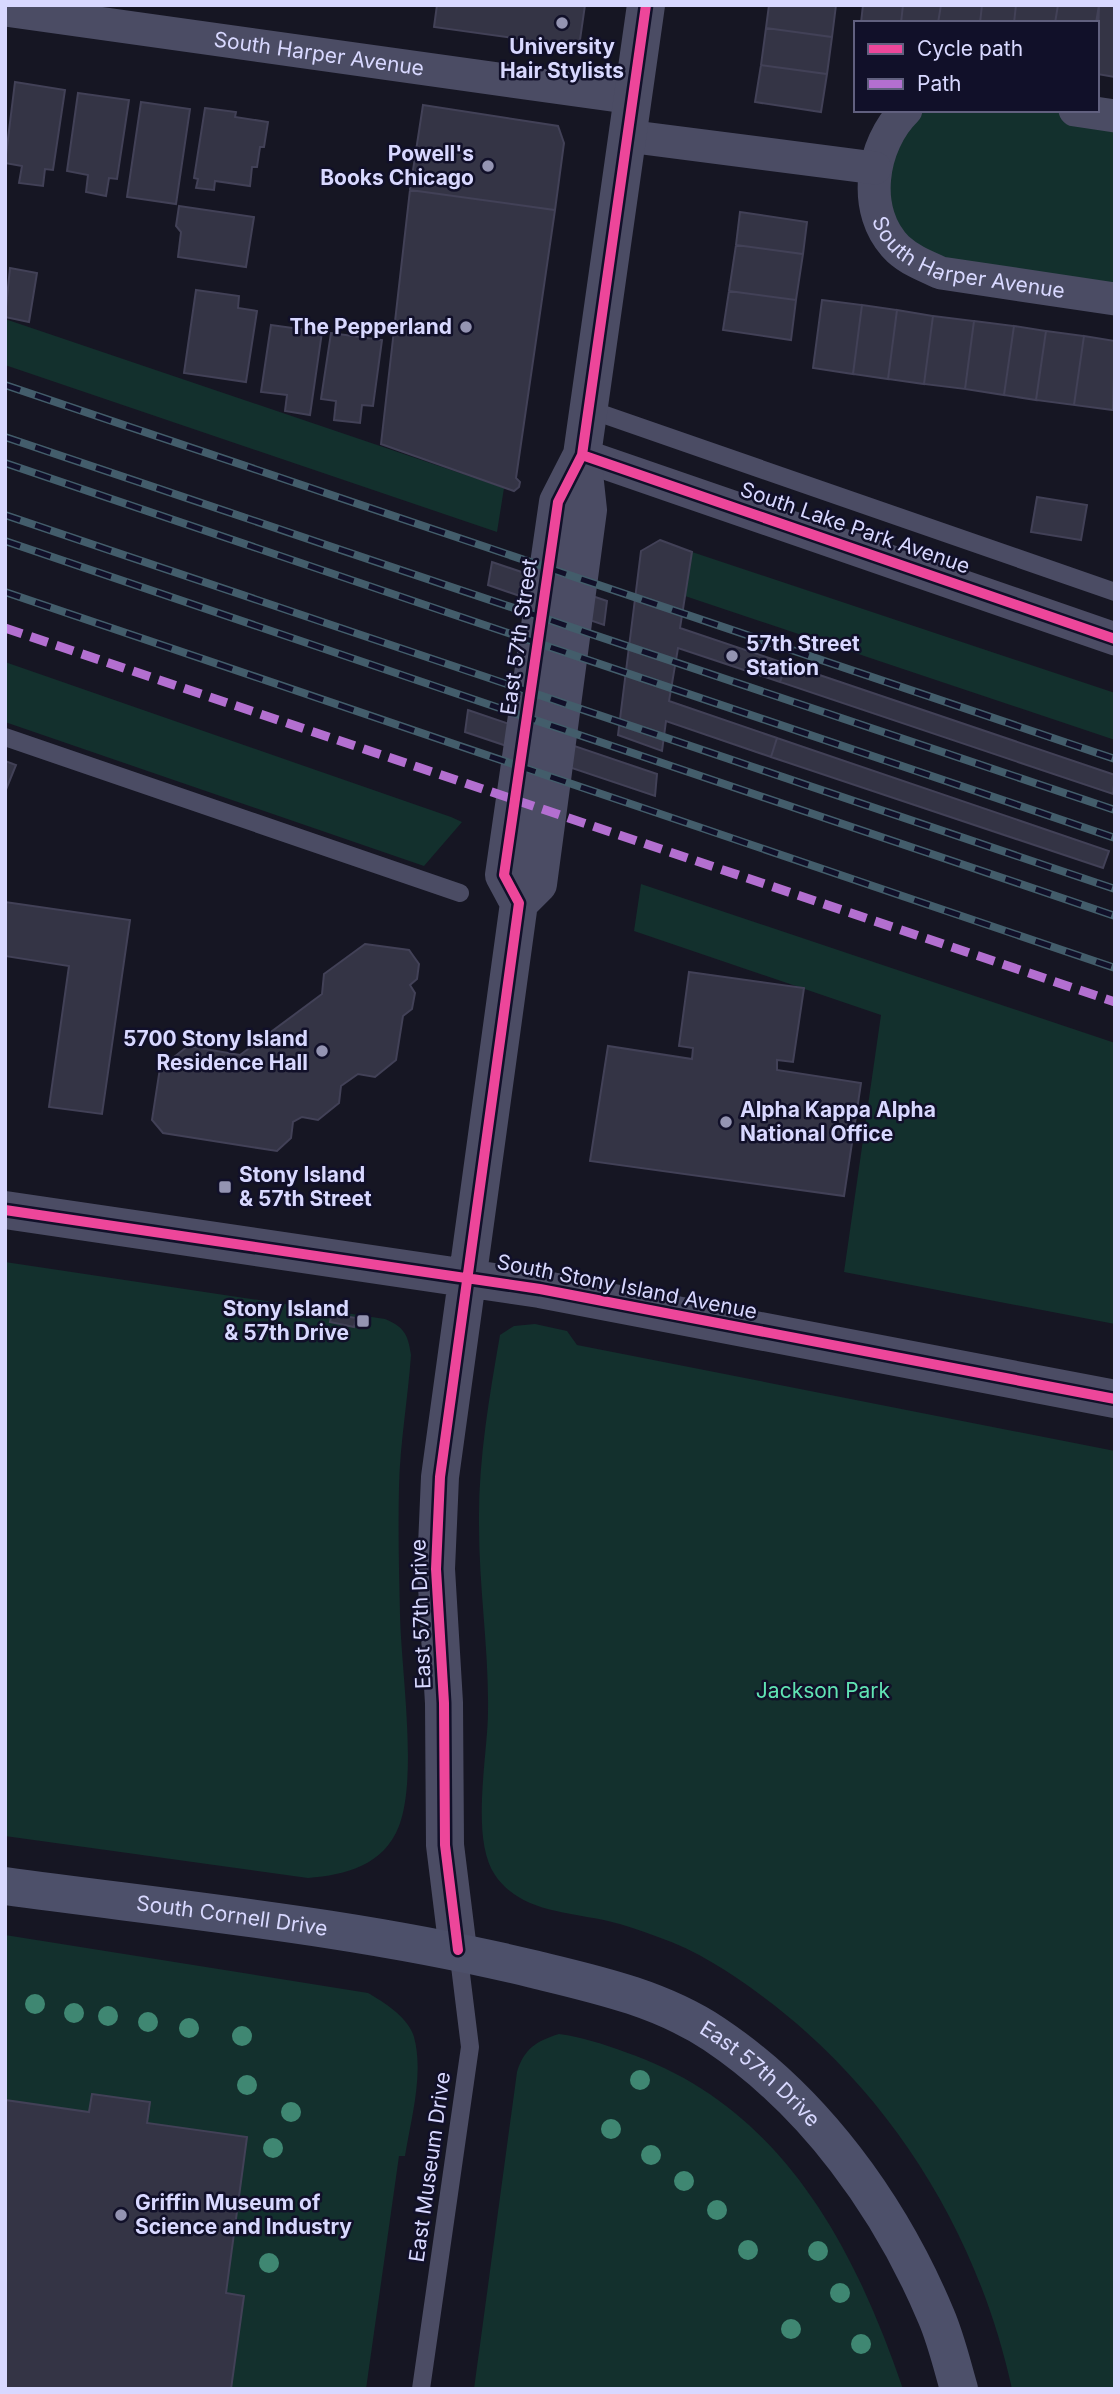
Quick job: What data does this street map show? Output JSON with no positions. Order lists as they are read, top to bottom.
{
  "streets": {
    "main road": ["East 57th Drive", "South Cornell Drive"],
    "street": [
      "South Harper Avenue",
      "South Lake Park Avenue",
      "East 57th Street",
      "South Stony Island Avenue"
    ],
    "lane": ["East Museum Drive"]
  },
  "crossings": [
    ["South Harper Avenue", "East 57th Street"],
    ["South Lake Park Avenue", "East 57th Street"],
    ["East 57th Street", "South Stony Island Avenue"],
    ["East 57th Street", "East 57th Drive"],
    ["South Stony Island Avenue", "East 57th Drive"],
    ["East 57th Drive", "South Cornell Drive"],
    ["East 57th Drive", "East Museum Drive"],
    ["South Cornell Drive", "East Museum Drive"]
  ],
  "parks": ["Jackson Park"],
  "places": {
    "other": [
      "University Hair Stylists",
      "Powell's Books Chicago",
      "The Pepperland",
      "57th Street Station",
      "5700 Stony Island Residence Hall",
      "Alpha Kappa Alpha National Office",
      "Griffin Museum of Science and Industry"
    ],
    "transit": ["Stony Island & 57th Street", "Stony Island & 57th Drive"]
  },
  "legend": ["Cycle path", "Path"]
}
